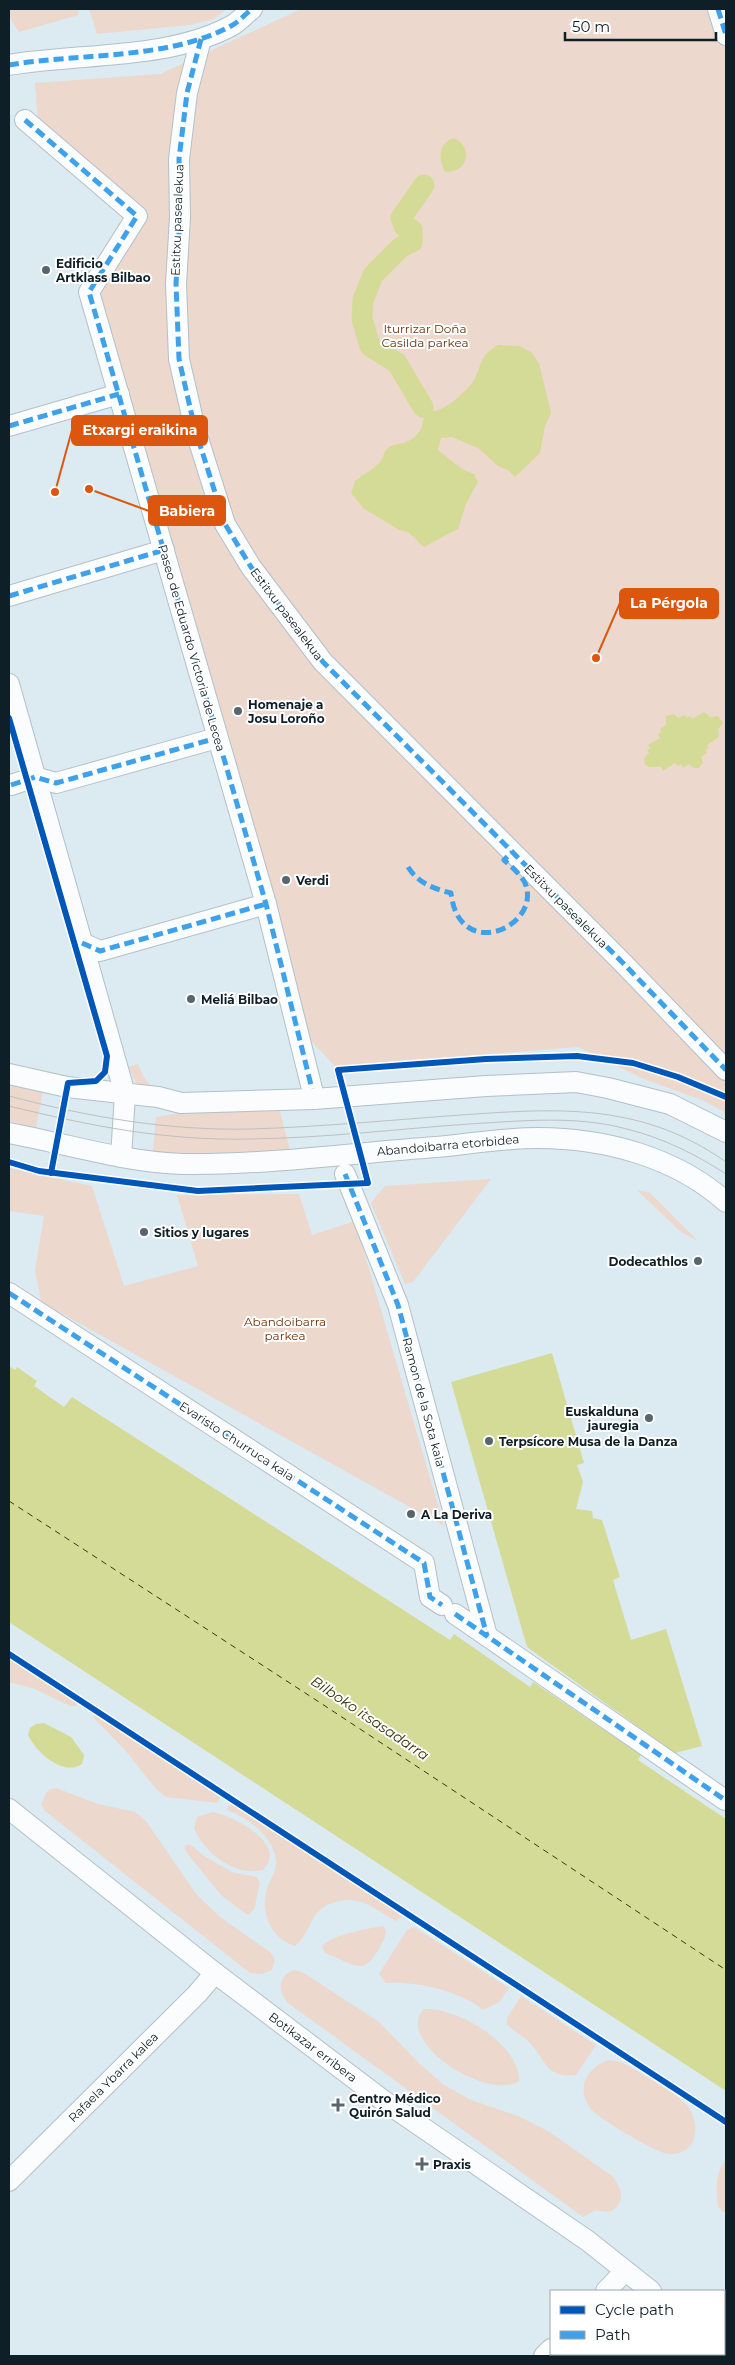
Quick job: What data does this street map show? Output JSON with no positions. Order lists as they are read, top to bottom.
{
  "streets": {
    "street": [
      "Estitxu pasealekua",
      "Paseo de Eduardo Victoria de Lecea",
      "Abandoibarra etorbidea",
      "Ramon de la Sota kaia",
      "Evaristo Churruca kaia",
      "Botikazar erribera",
      "Rafaela Ybarra kalea"
    ]
  },
  "crossings": [
    ["Ramon de la Sota kaia", "Evaristo Churruca kaia"],
    ["Botikazar erribera", "Rafaela Ybarra kalea"]
  ],
  "water": ["Bilboko itsasadarra"],
  "parks": ["Iturrizar Doña Casilda parkea", "Abandoibarra parkea"],
  "places": {
    "other": [
      "Edificio Artklass Bilbao",
      "Babiera",
      "Etxargi eraikina",
      "La Pérgola",
      "Homenaje a Josu Loroño",
      "Verdi",
      "Meliá Bilbao",
      "Sitios y lugares",
      "Dodecathlos",
      "Euskalduna jauregia",
      "Terpsícore Musa de la Danza",
      "A La Deriva"
    ],
    "health": ["Centro Médico Quirón Salud", "Praxis"]
  },
  "legend": ["Cycle path", "Path"],
  "scale_bar": "50 m"
}
